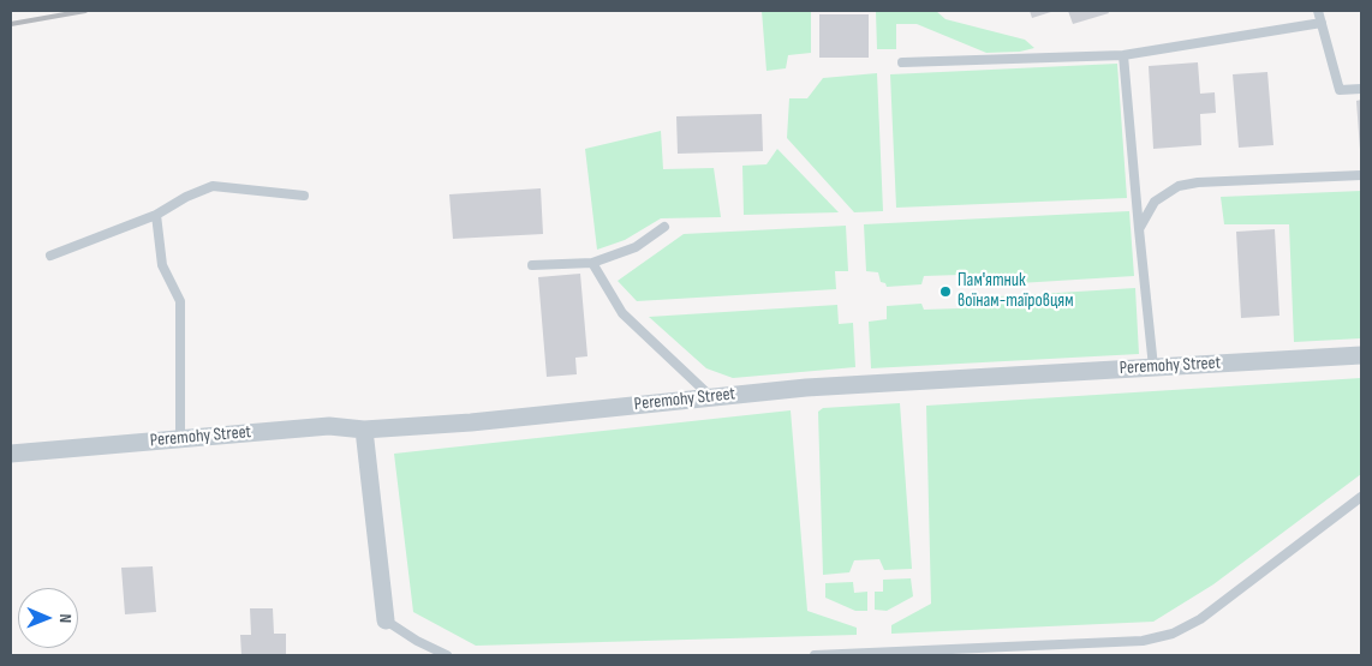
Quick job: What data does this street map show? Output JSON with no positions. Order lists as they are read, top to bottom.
{
  "streets": {
    "street": ["Peremohy Street"]
  },
  "places": ["Пам'ятник воїнам-таїровцям"],
  "north": "right"
}
